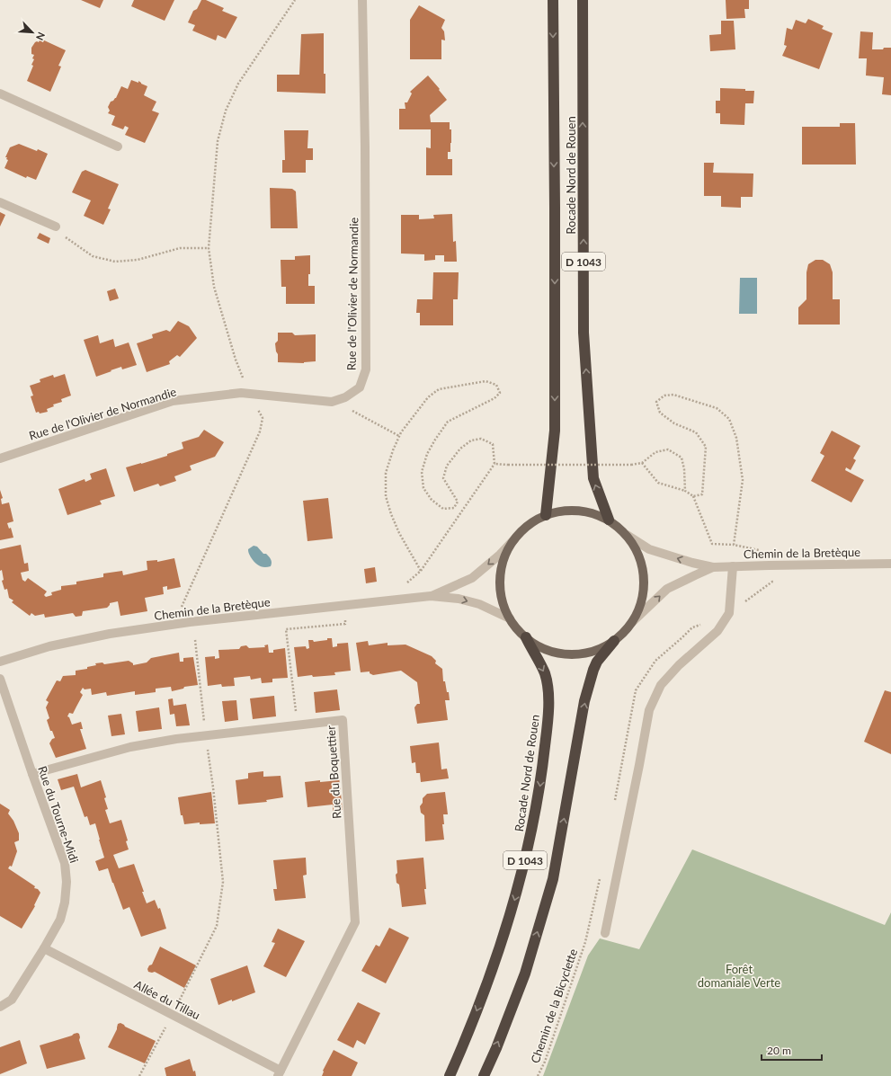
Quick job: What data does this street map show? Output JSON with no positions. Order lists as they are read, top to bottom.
{
  "streets": {
    "highway": ["Rocade Nord de Rouen", "D 1043"],
    "street": [
      "Rue de l'Olivier de Normandie",
      "Chemin de la Bretèque",
      "Rue du Boquettier",
      "Rue du Tourne-Midi",
      "Allée du Tillau"
    ],
    "path": ["Chemin de la Bicyclette"]
  },
  "crossings": [
    ["Rue du Boquettier", "Rue du Tourne-Midi"],
    ["Rue du Boquettier", "Allée du Tillau"],
    ["Rue du Tourne-Midi", "Allée du Tillau"]
  ],
  "parks": ["Forêt domaniale Verte"],
  "scale_bar": "20 m",
  "north": "bottom right"
}
